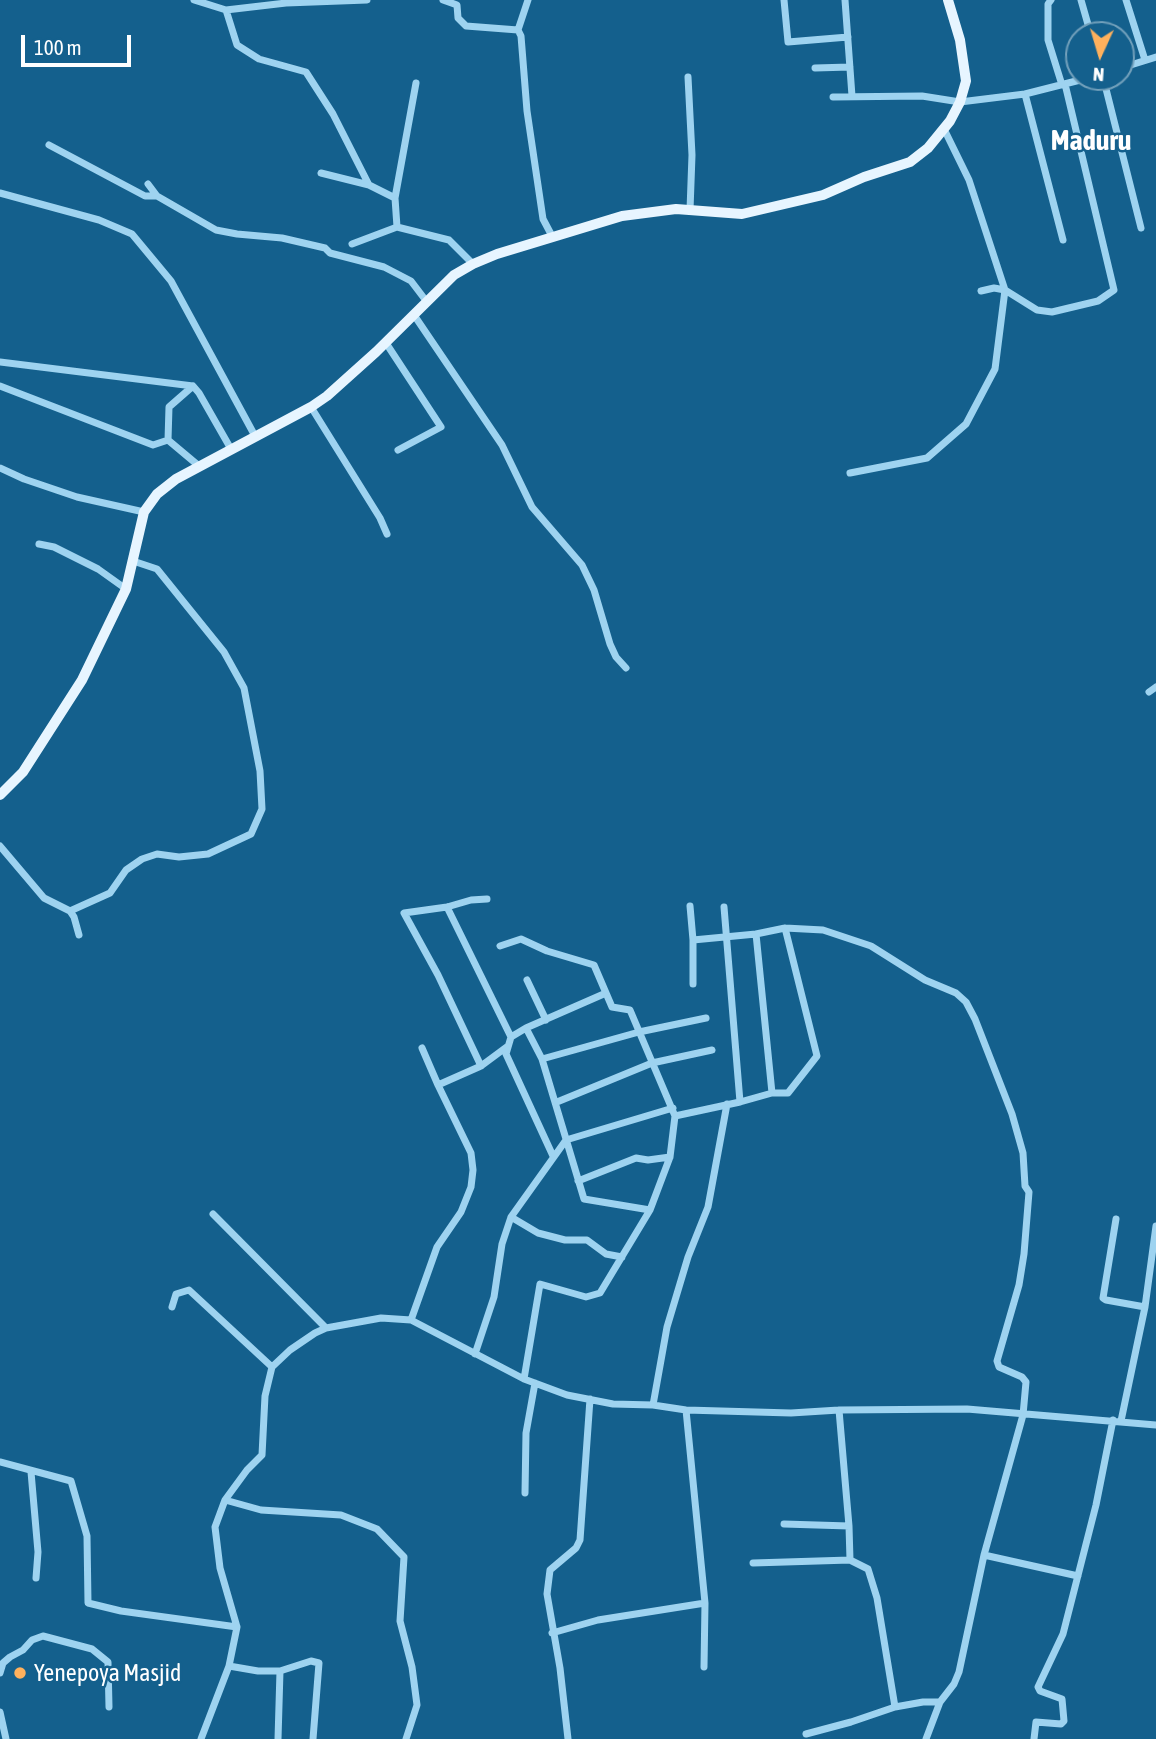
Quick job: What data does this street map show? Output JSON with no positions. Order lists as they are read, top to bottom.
{
  "districts": ["Maduru"],
  "places": ["Yenepoya Masjid"],
  "scale_bar": "100 m",
  "north": "bottom"
}
